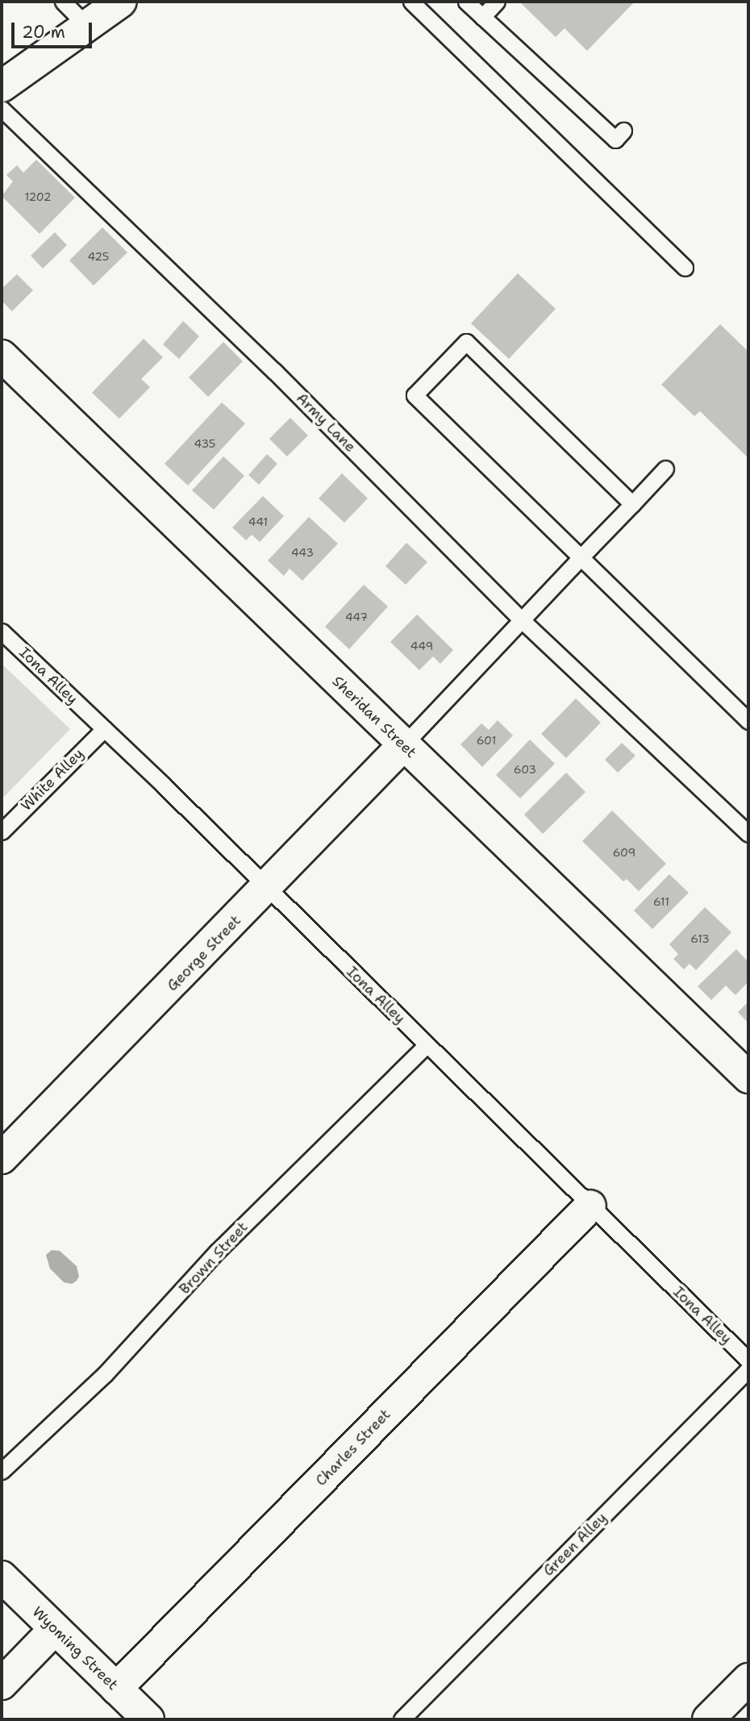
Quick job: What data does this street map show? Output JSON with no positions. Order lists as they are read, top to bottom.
{
  "streets": {
    "street": [
      "Sheridan Street",
      "George Street",
      "Charles Street",
      "Wyoming Street"
    ],
    "lane": [
      "Army Lane",
      "Iona Alley",
      "White Alley",
      "Brown Street",
      "Green Alley"
    ]
  },
  "crossings": [
    ["Iona Alley", "White Alley"],
    ["Iona Alley", "George Street"],
    ["Iona Alley", "Brown Street"],
    ["Iona Alley", "Charles Street"],
    ["Sheridan Street", "George Street"],
    ["Charles Street", "Wyoming Street"]
  ],
  "house_numbers": [
    "1202",
    "425",
    "435",
    "441",
    "443",
    "447",
    "449",
    "601",
    "603",
    "609",
    "611",
    "613"
  ],
  "scale_bar": "20 m"
}
